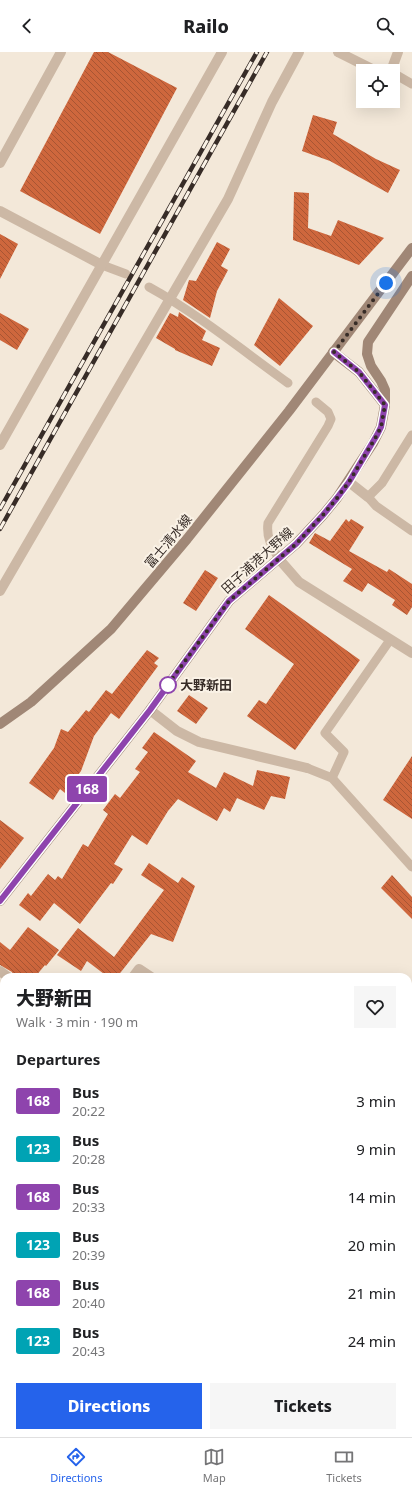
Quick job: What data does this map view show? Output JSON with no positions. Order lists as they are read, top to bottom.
{
  "streets": {
    "main road": ["富士清水線", "田子浦港大野線"]
  },
  "places": ["大野新田"],
  "lines": ["bus line 168"],
  "page": {
    "header": "Railo",
    "on_map": "168",
    "heading": [
      ["大野新田", "Walk · 3 min · 190 m"],
      "Departures"
    ],
    "list": [
      {
        "mark": "168",
        "name": "Bus",
        "note": "20:22",
        "value": "3 min"
      },
      {
        "mark": "123",
        "name": "Bus",
        "note": "20:28",
        "value": "9 min"
      },
      {
        "mark": "168",
        "name": "Bus",
        "note": "20:33",
        "value": "14 min"
      },
      {
        "mark": "123",
        "name": "Bus",
        "note": "20:39",
        "value": "20 min"
      },
      {
        "mark": "168",
        "name": "Bus",
        "note": "20:40",
        "value": "21 min"
      },
      {
        "mark": "123",
        "name": "Bus",
        "note": "20:43",
        "value": "24 min"
      }
    ],
    "buttons": ["Directions", "Tickets"],
    "tabs": ["Directions", "Map", "Tickets"]
  }
}
